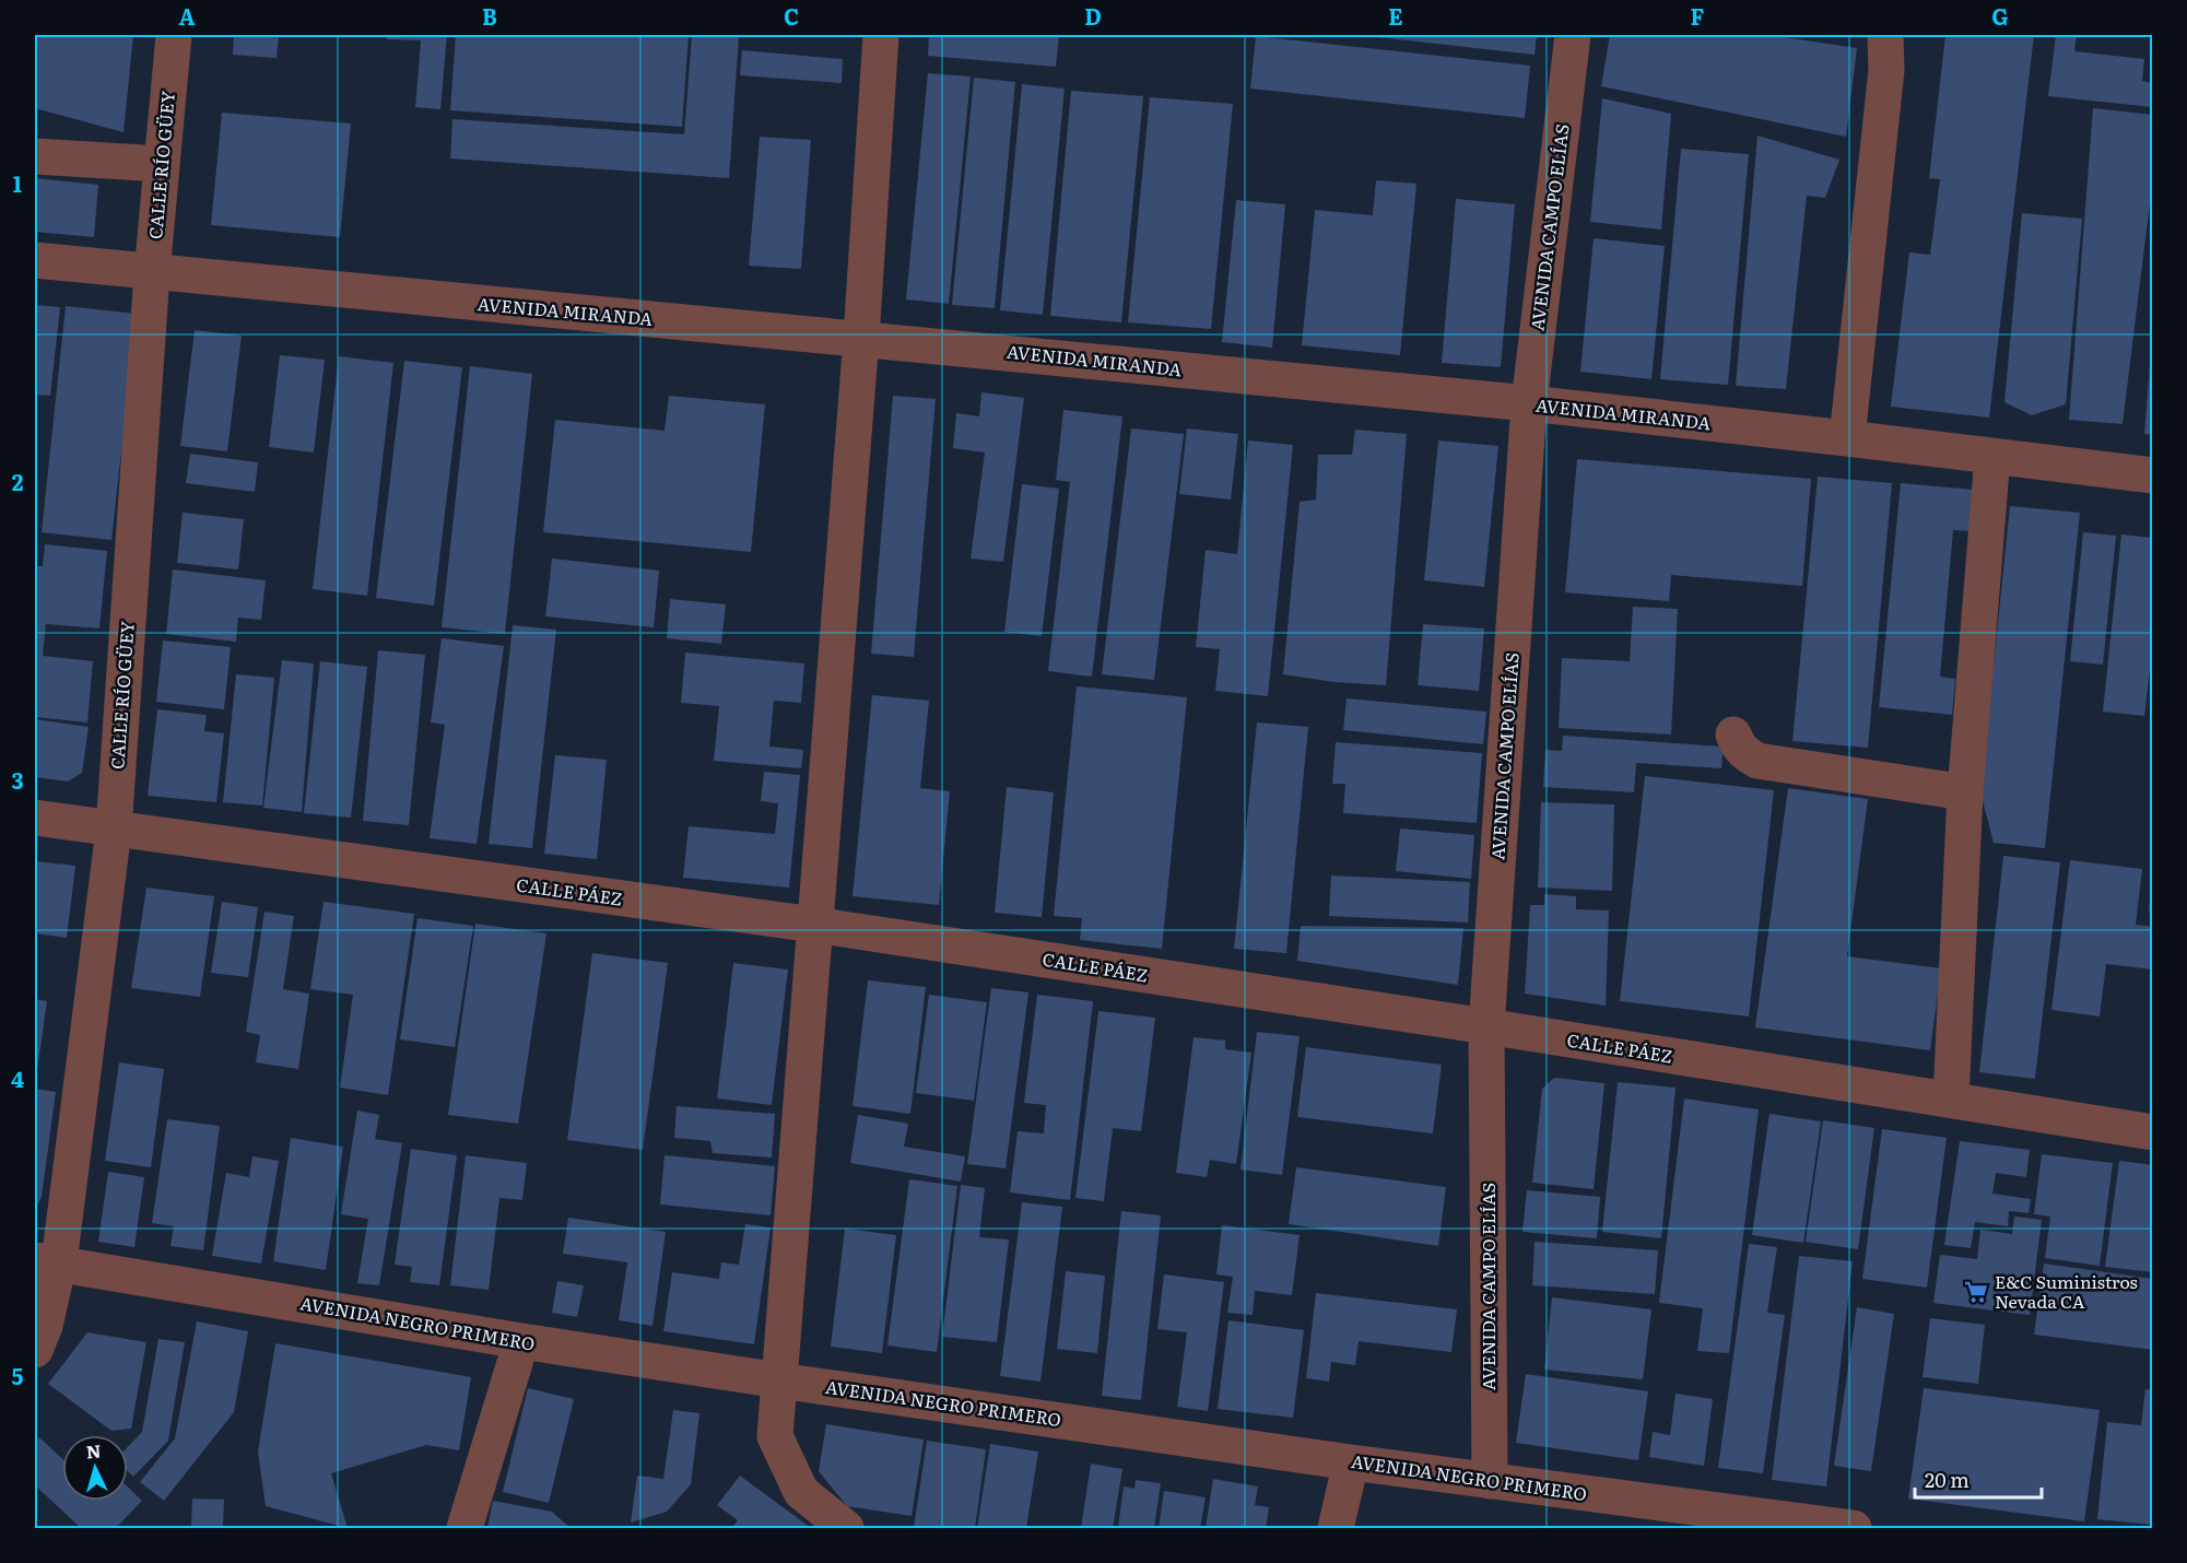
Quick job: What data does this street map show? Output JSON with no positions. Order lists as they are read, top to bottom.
{
  "streets": {
    "street": [
      "CALLE RÍO GÜEY",
      "AVENIDA CAMPO ELÍAS",
      "AVENIDA MIRANDA",
      "CALLE PÁEZ",
      "AVENIDA NEGRO PRIMERO"
    ]
  },
  "crossings": [
    ["CALLE RÍO GÜEY", "AVENIDA MIRANDA"],
    ["CALLE RÍO GÜEY", "CALLE PÁEZ"],
    ["CALLE RÍO GÜEY", "AVENIDA NEGRO PRIMERO"],
    ["AVENIDA CAMPO ELÍAS", "AVENIDA MIRANDA"],
    ["AVENIDA CAMPO ELÍAS", "CALLE PÁEZ"],
    ["AVENIDA CAMPO ELÍAS", "AVENIDA NEGRO PRIMERO"]
  ],
  "places": {
    "supermarket": ["E&C Suministros Nevada CA"]
  },
  "scale_bar": "20 m",
  "north": "top",
  "grid": {
    "columns": [
      "A",
      "B",
      "C",
      "D",
      "E",
      "F",
      "G"
    ],
    "rows": [
      "1",
      "2",
      "3",
      "4",
      "5"
    ]
  }
}
